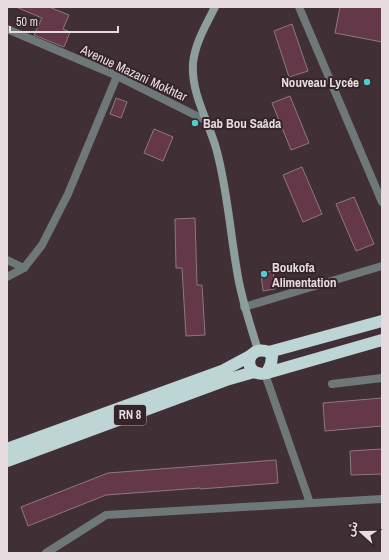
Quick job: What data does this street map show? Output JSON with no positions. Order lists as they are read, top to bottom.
{
  "streets": {
    "highway": ["RN 8"],
    "street": ["Avenue Mazani Mokhtar"]
  },
  "places": ["Nouveau Lycée", "Bab Bou Saâda", "Boukofa Alimentation"],
  "scale_bar": "50 m",
  "north": "left"
}
